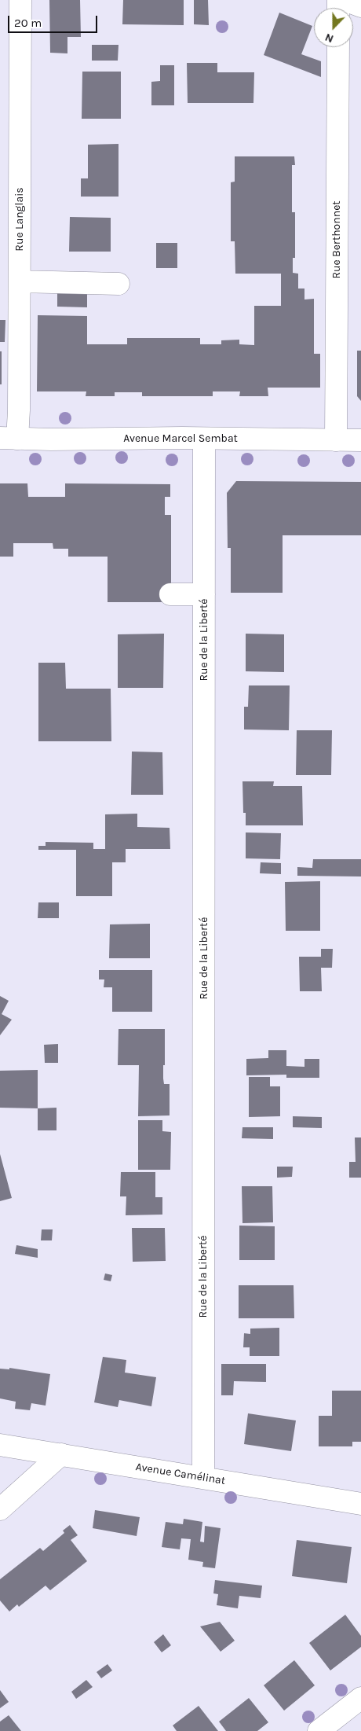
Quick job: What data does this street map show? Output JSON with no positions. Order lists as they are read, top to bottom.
{
  "streets": {
    "street": [
      "Rue Langlais",
      "Rue Berthonnet",
      "Avenue Marcel Sembat",
      "Rue de la Liberté",
      "Avenue Camélinat"
    ]
  },
  "crossings": [
    ["Rue Langlais", "Avenue Marcel Sembat"],
    ["Rue Berthonnet", "Avenue Marcel Sembat"],
    ["Avenue Marcel Sembat", "Rue de la Liberté"],
    ["Rue de la Liberté", "Avenue Camélinat"]
  ],
  "scale_bar": "20 m",
  "north": "bottom"
}
